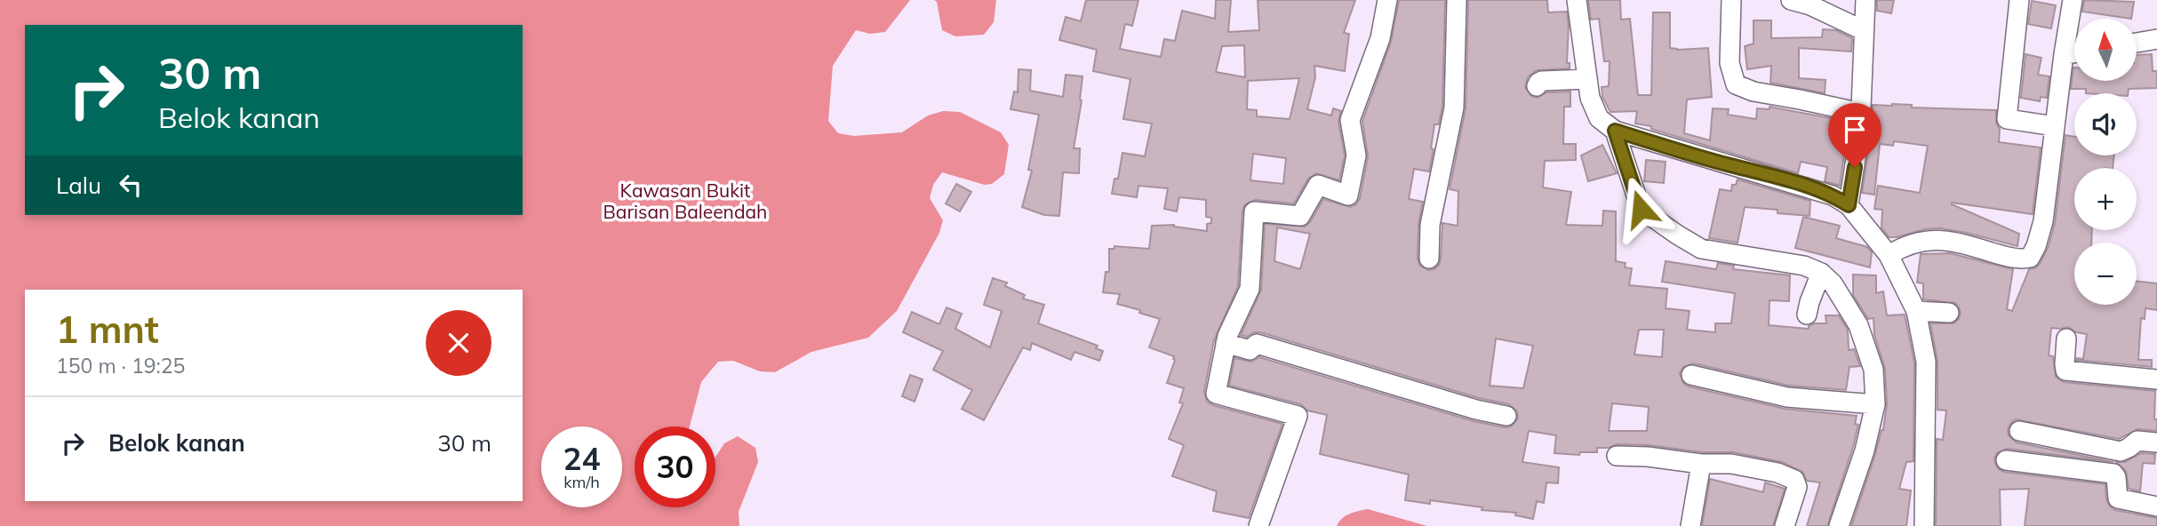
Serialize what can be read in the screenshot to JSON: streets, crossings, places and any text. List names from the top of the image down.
{
  "parks": ["Kawasan Bukit Barisan Baleendah"],
  "north": "top",
  "page": {
    "map_buttons": ["+", "−"],
    "turn": ["30 m", "Belok kanan"],
    "then": "Lalu",
    "heading": ["1 mnt", "150 m · 19:25"],
    "list": [
      {
        "name": "Belok kanan",
        "value": "30 m"
      }
    ],
    "speed": "24 km/h",
    "limit": "30"
  }
}
